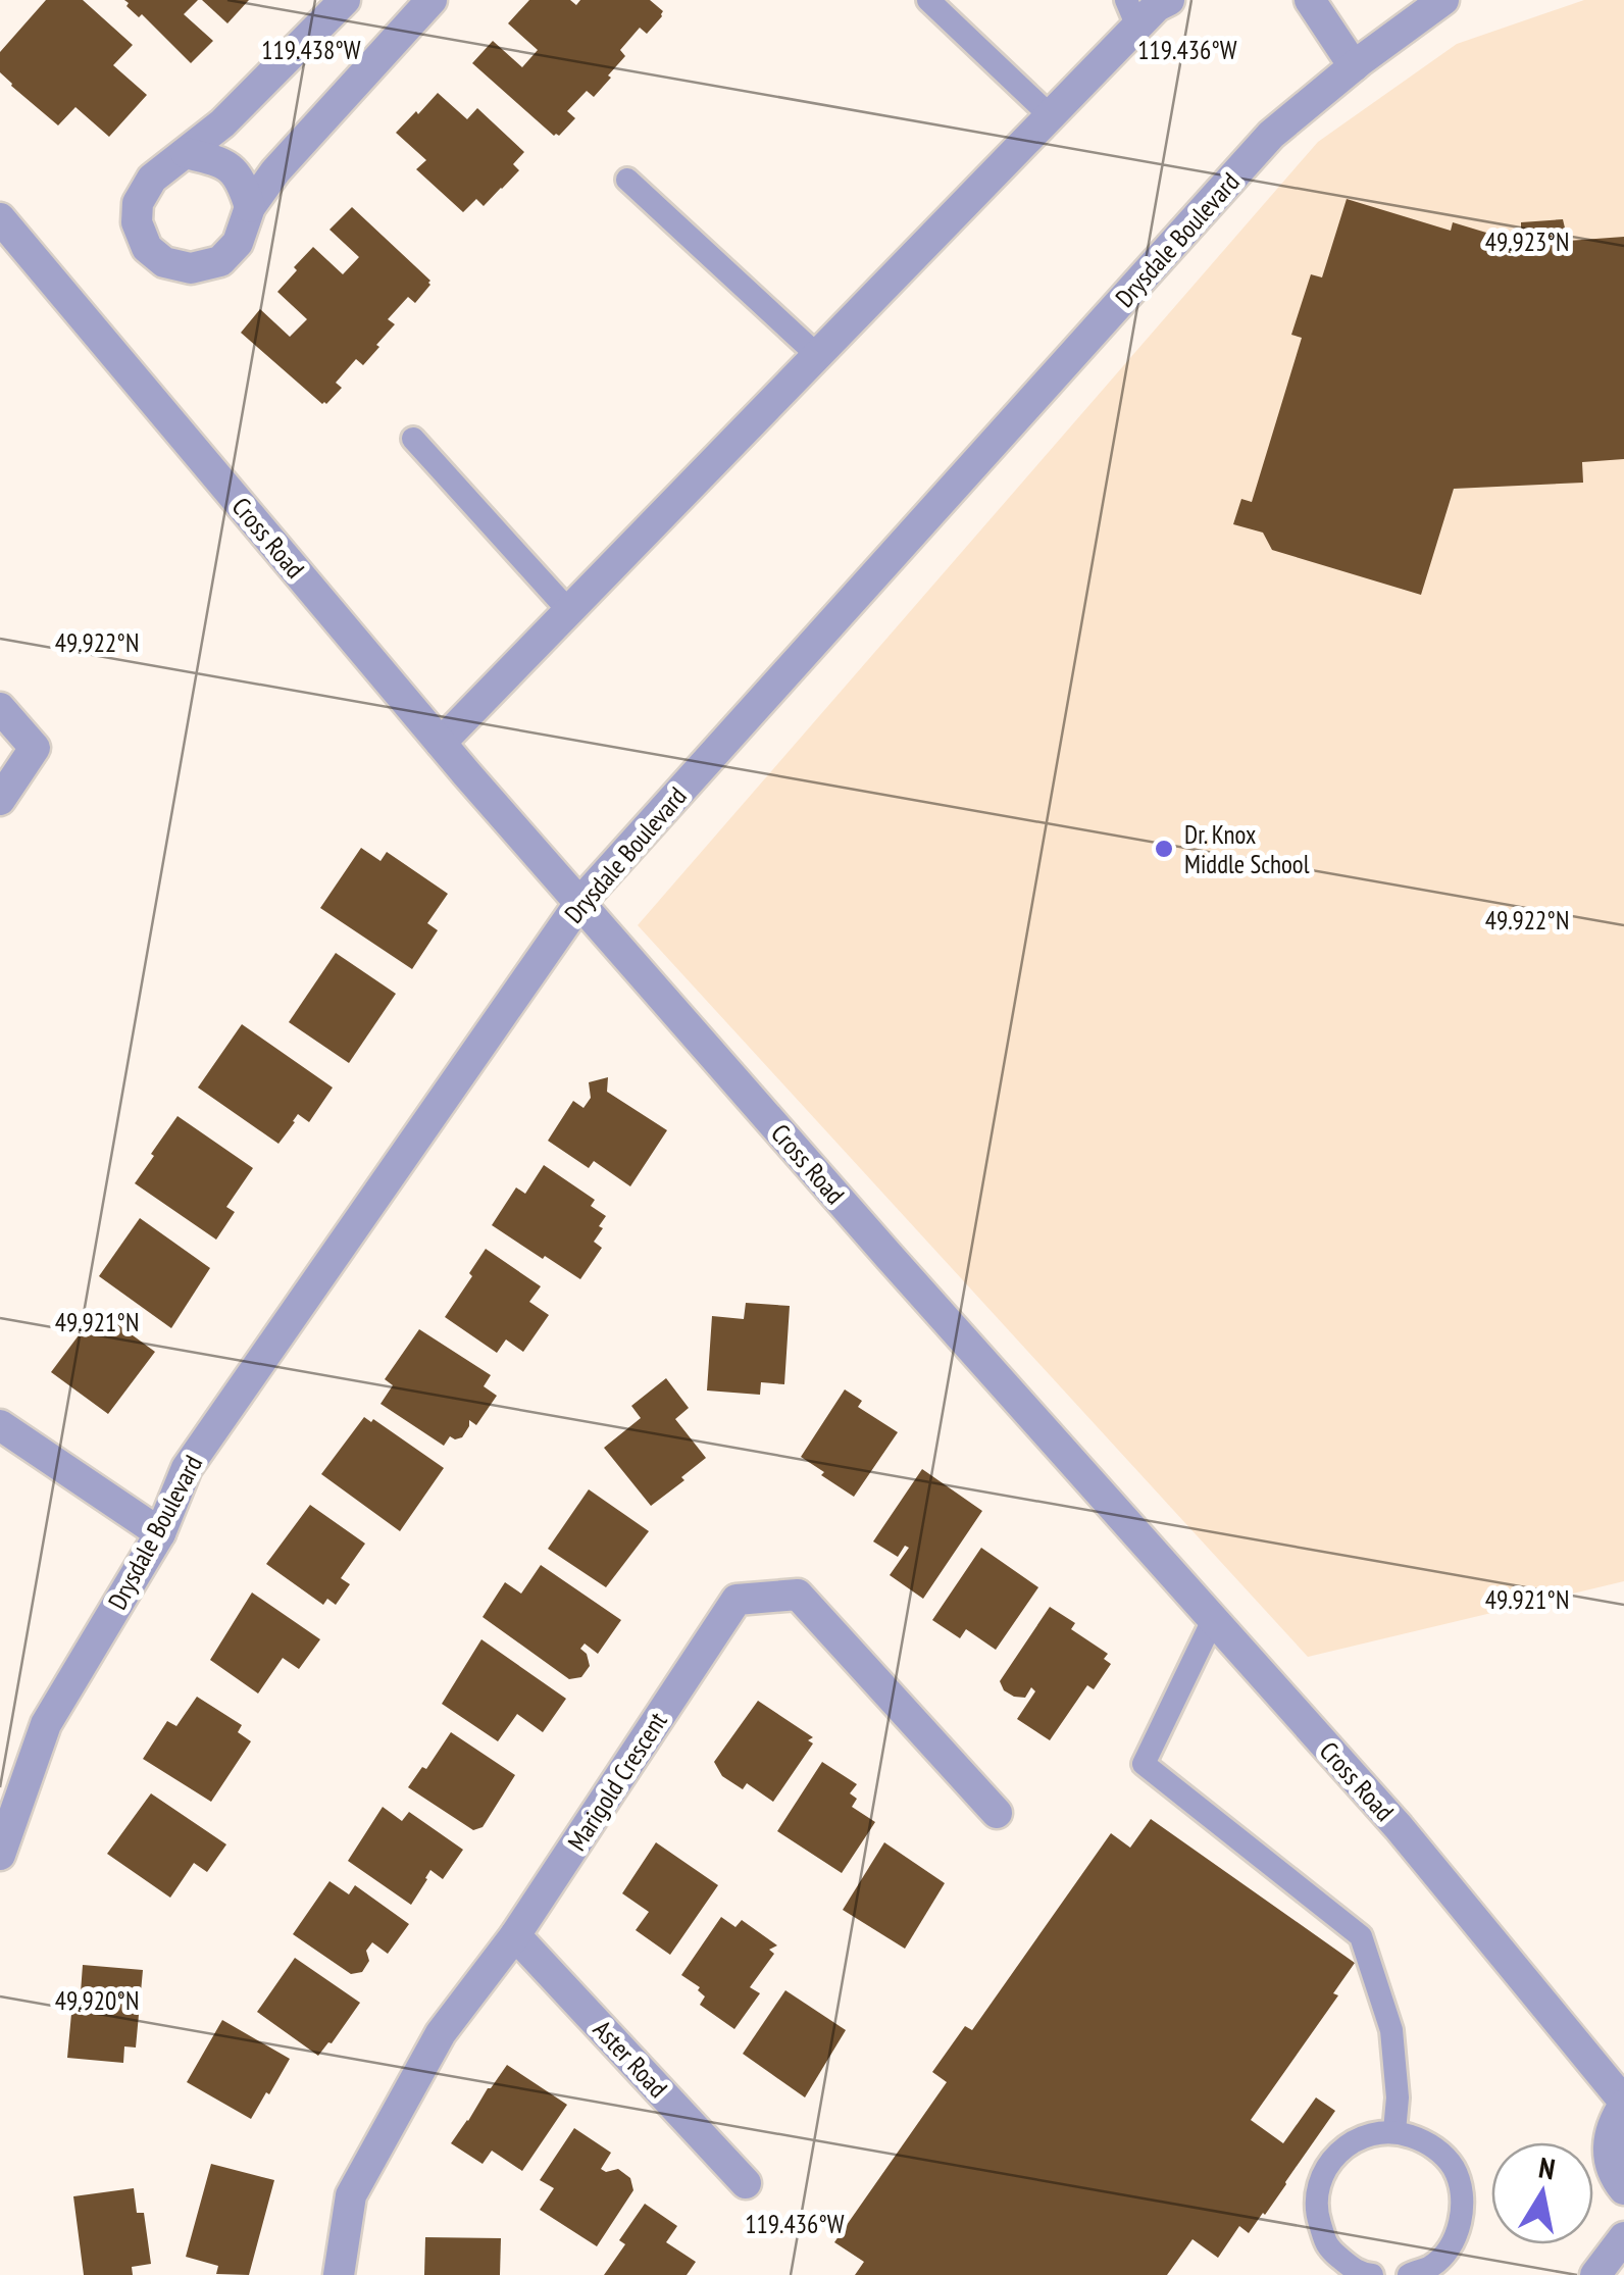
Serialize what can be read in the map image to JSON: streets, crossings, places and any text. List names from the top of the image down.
{
  "streets": {
    "street": [
      "Drysdale Boulevard",
      "Cross Road",
      "Marigold Crescent",
      "Aster Road"
    ]
  },
  "crossings": [
    ["Drysdale Boulevard", "Cross Road"],
    ["Marigold Crescent", "Aster Road"]
  ],
  "places": ["Dr. Knox Middle School"],
  "north": "top",
  "coordinates": [
    "119.436°W",
    "119.438°W",
    "49.923°N",
    "49.922°N",
    "49.921°N",
    "49.920°N"
  ]
}
